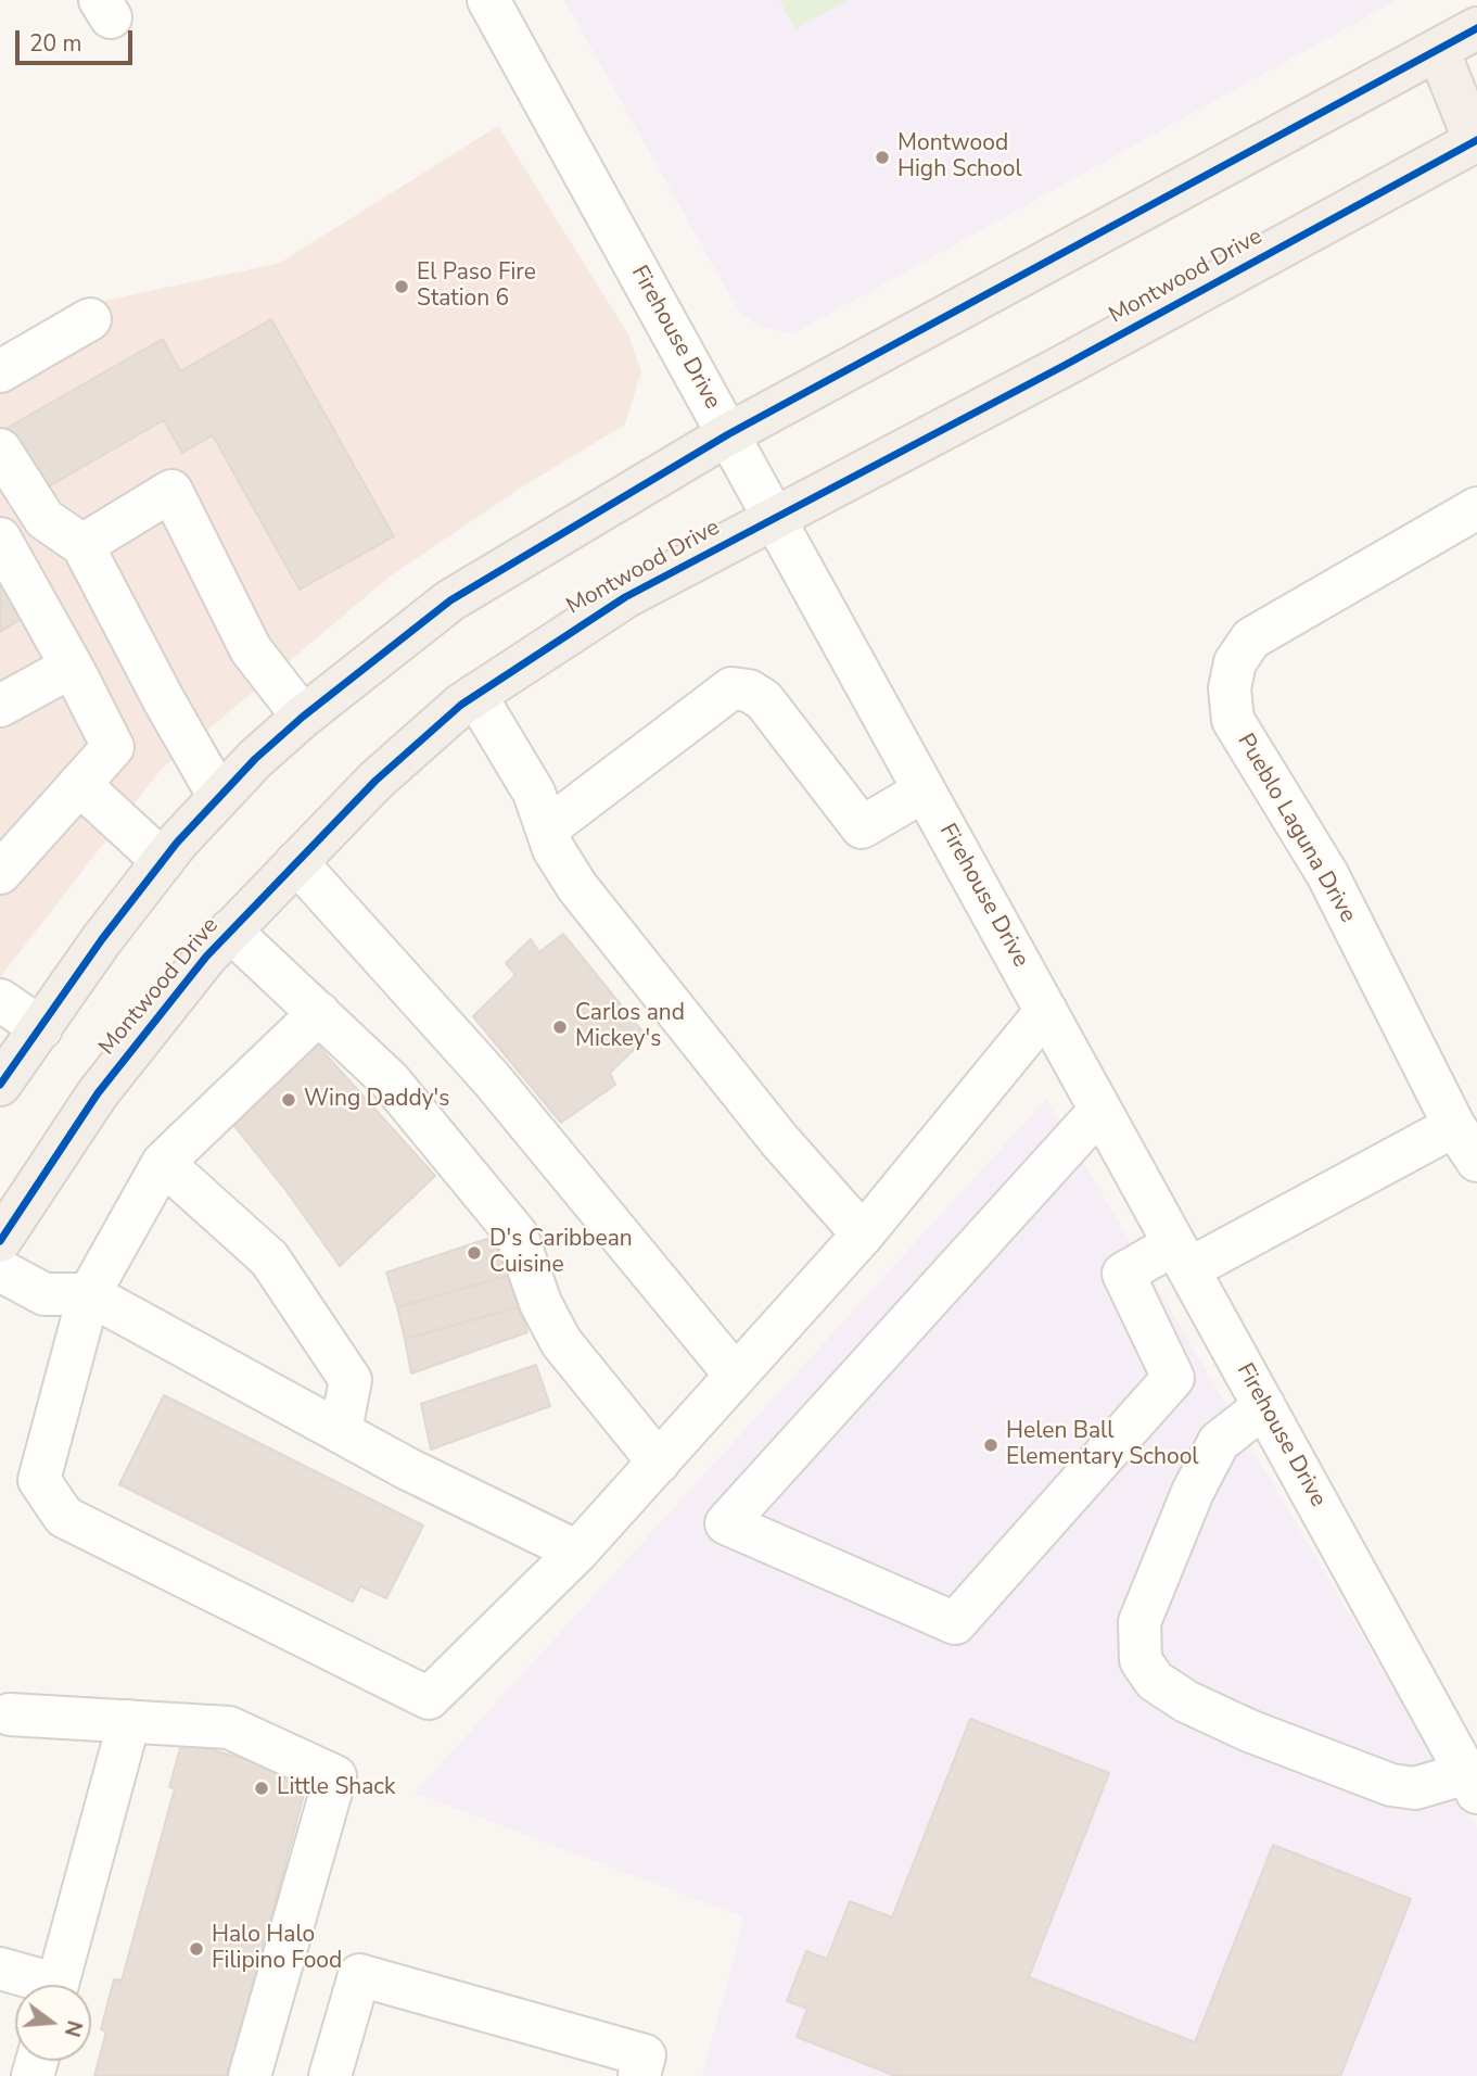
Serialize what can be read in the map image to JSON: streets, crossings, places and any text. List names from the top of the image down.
{
  "streets": {
    "main road": ["Montwood Drive"],
    "street": ["Firehouse Drive", "Pueblo Laguna Drive"]
  },
  "crossings": [
    ["Montwood Drive", "Firehouse Drive"]
  ],
  "places": [
    "Montwood High School",
    "El Paso Fire Station 6",
    "Carlos and Mickey's",
    "Wing Daddy's",
    "D's Caribbean Cuisine",
    "Helen Ball Elementary School",
    "Little Shack",
    "Halo Halo Filipino Food"
  ],
  "scale_bar": "20 m",
  "north": "right"
}
